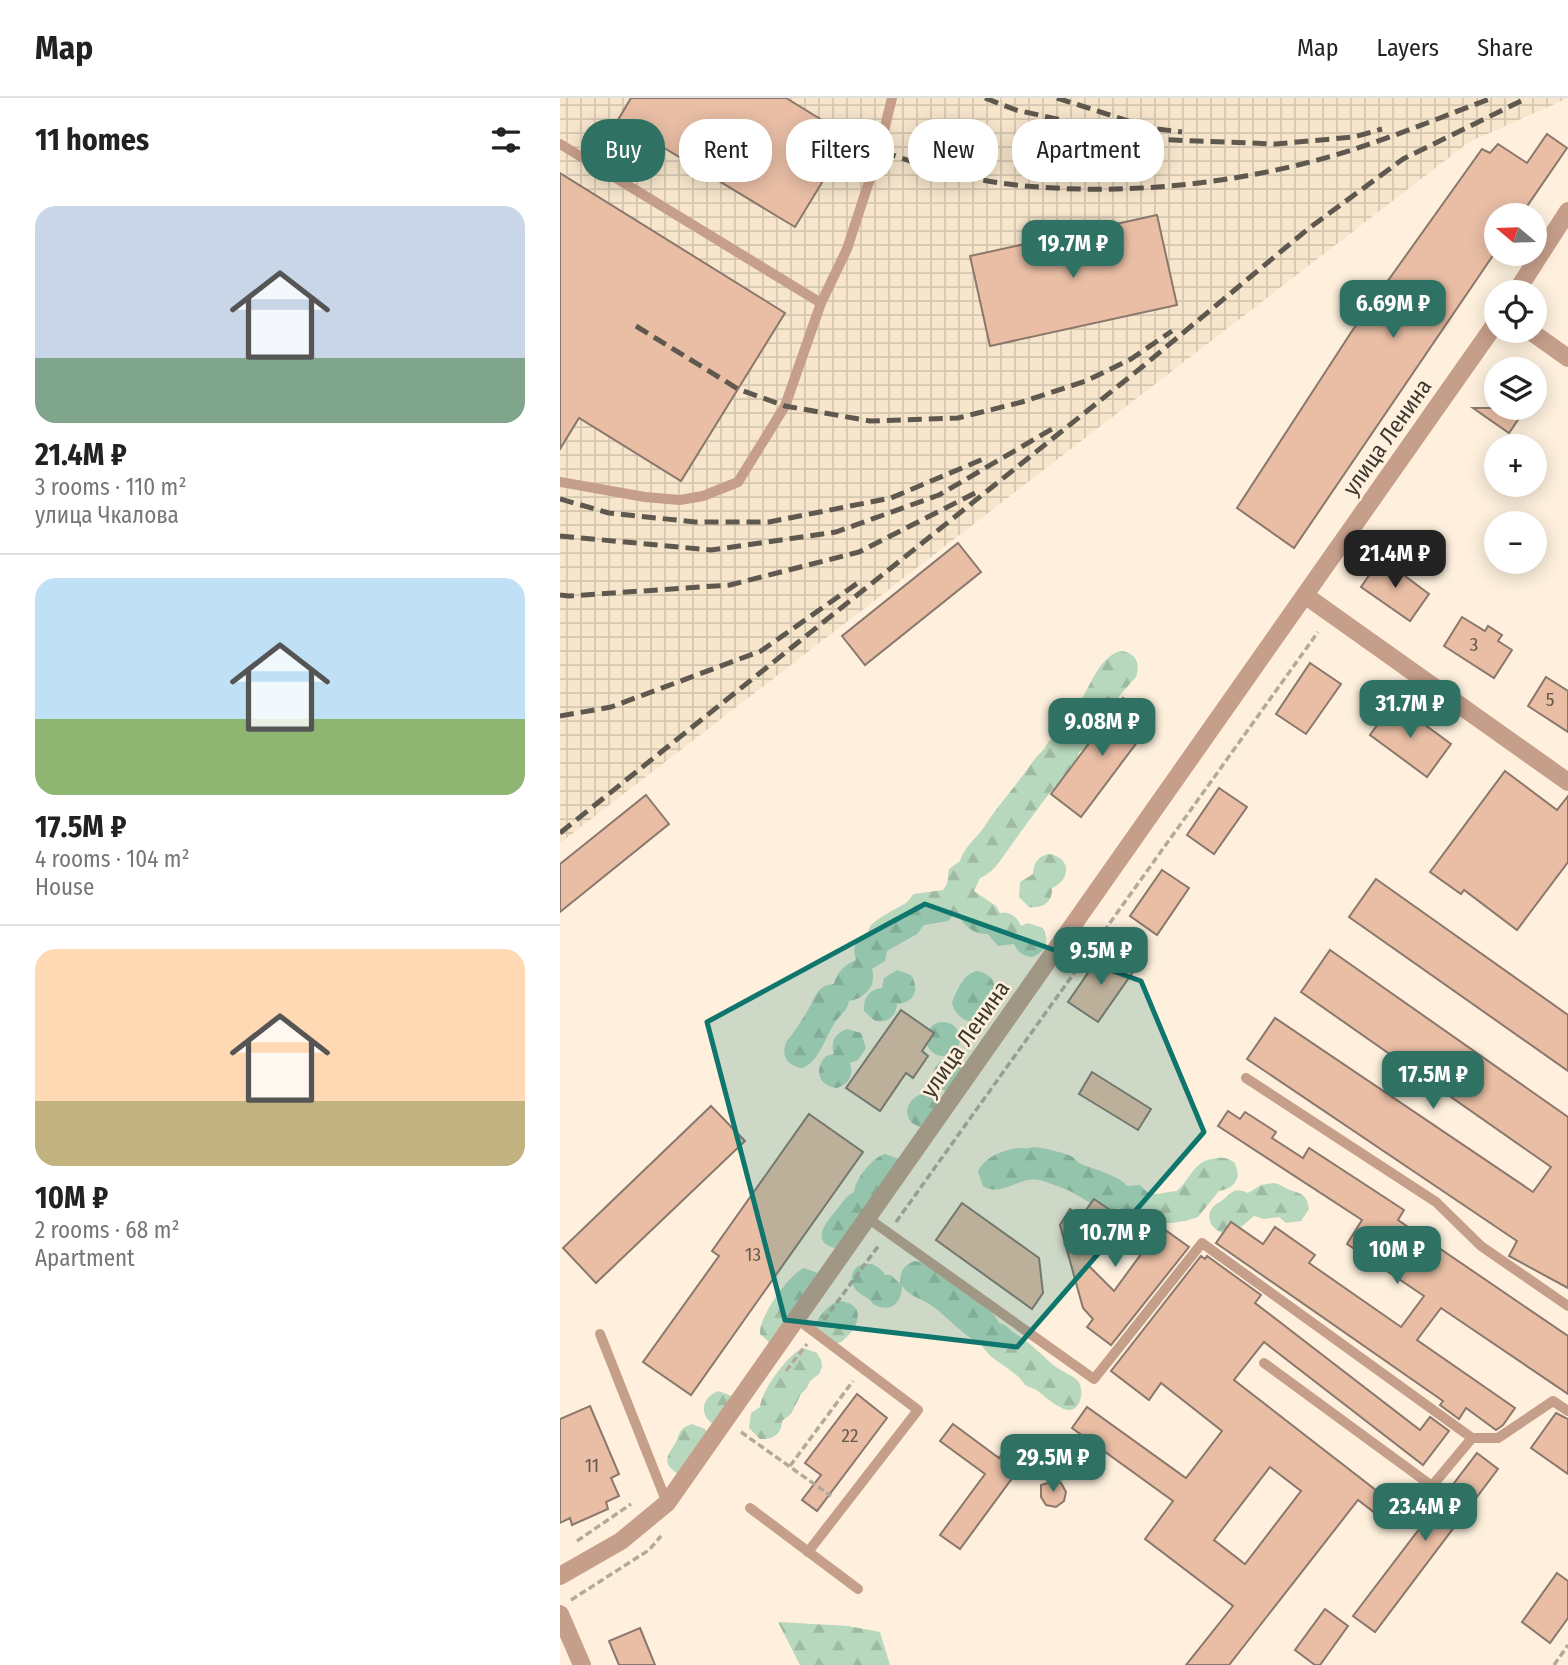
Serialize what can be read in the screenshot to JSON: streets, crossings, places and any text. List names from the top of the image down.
{
  "streets": {
    "street": ["улица Ленина"]
  },
  "house_numbers": [
    "3",
    "5",
    "13",
    "22",
    "11"
  ],
  "north": "left",
  "page": {
    "header": "Map",
    "nav": ["Map", "Layers", "Share"],
    "heading": "11 homes",
    "chip": [
      "Buy",
      "Rent",
      "Filters",
      "New",
      "Apartment"
    ],
    "list": [
      {
        "name": "21.4M ₽",
        "note": "3 rooms · 110 m² · улица Чкалова"
      },
      {
        "name": "17.5M ₽",
        "note": "4 rooms · 104 m² · House"
      },
      {
        "name": "10M ₽",
        "note": "2 rooms · 68 m² · Apartment"
      }
    ],
    "map_buttons": ["+", "−"],
    "price": [
      "19.7M ₽",
      "6.69M ₽",
      "21.4M ₽",
      "31.7M ₽",
      "9.08M ₽",
      "9.5M ₽",
      "17.5M ₽",
      "10.7M ₽",
      "10M ₽",
      "29.5M ₽",
      "23.4M ₽"
    ]
  }
}
